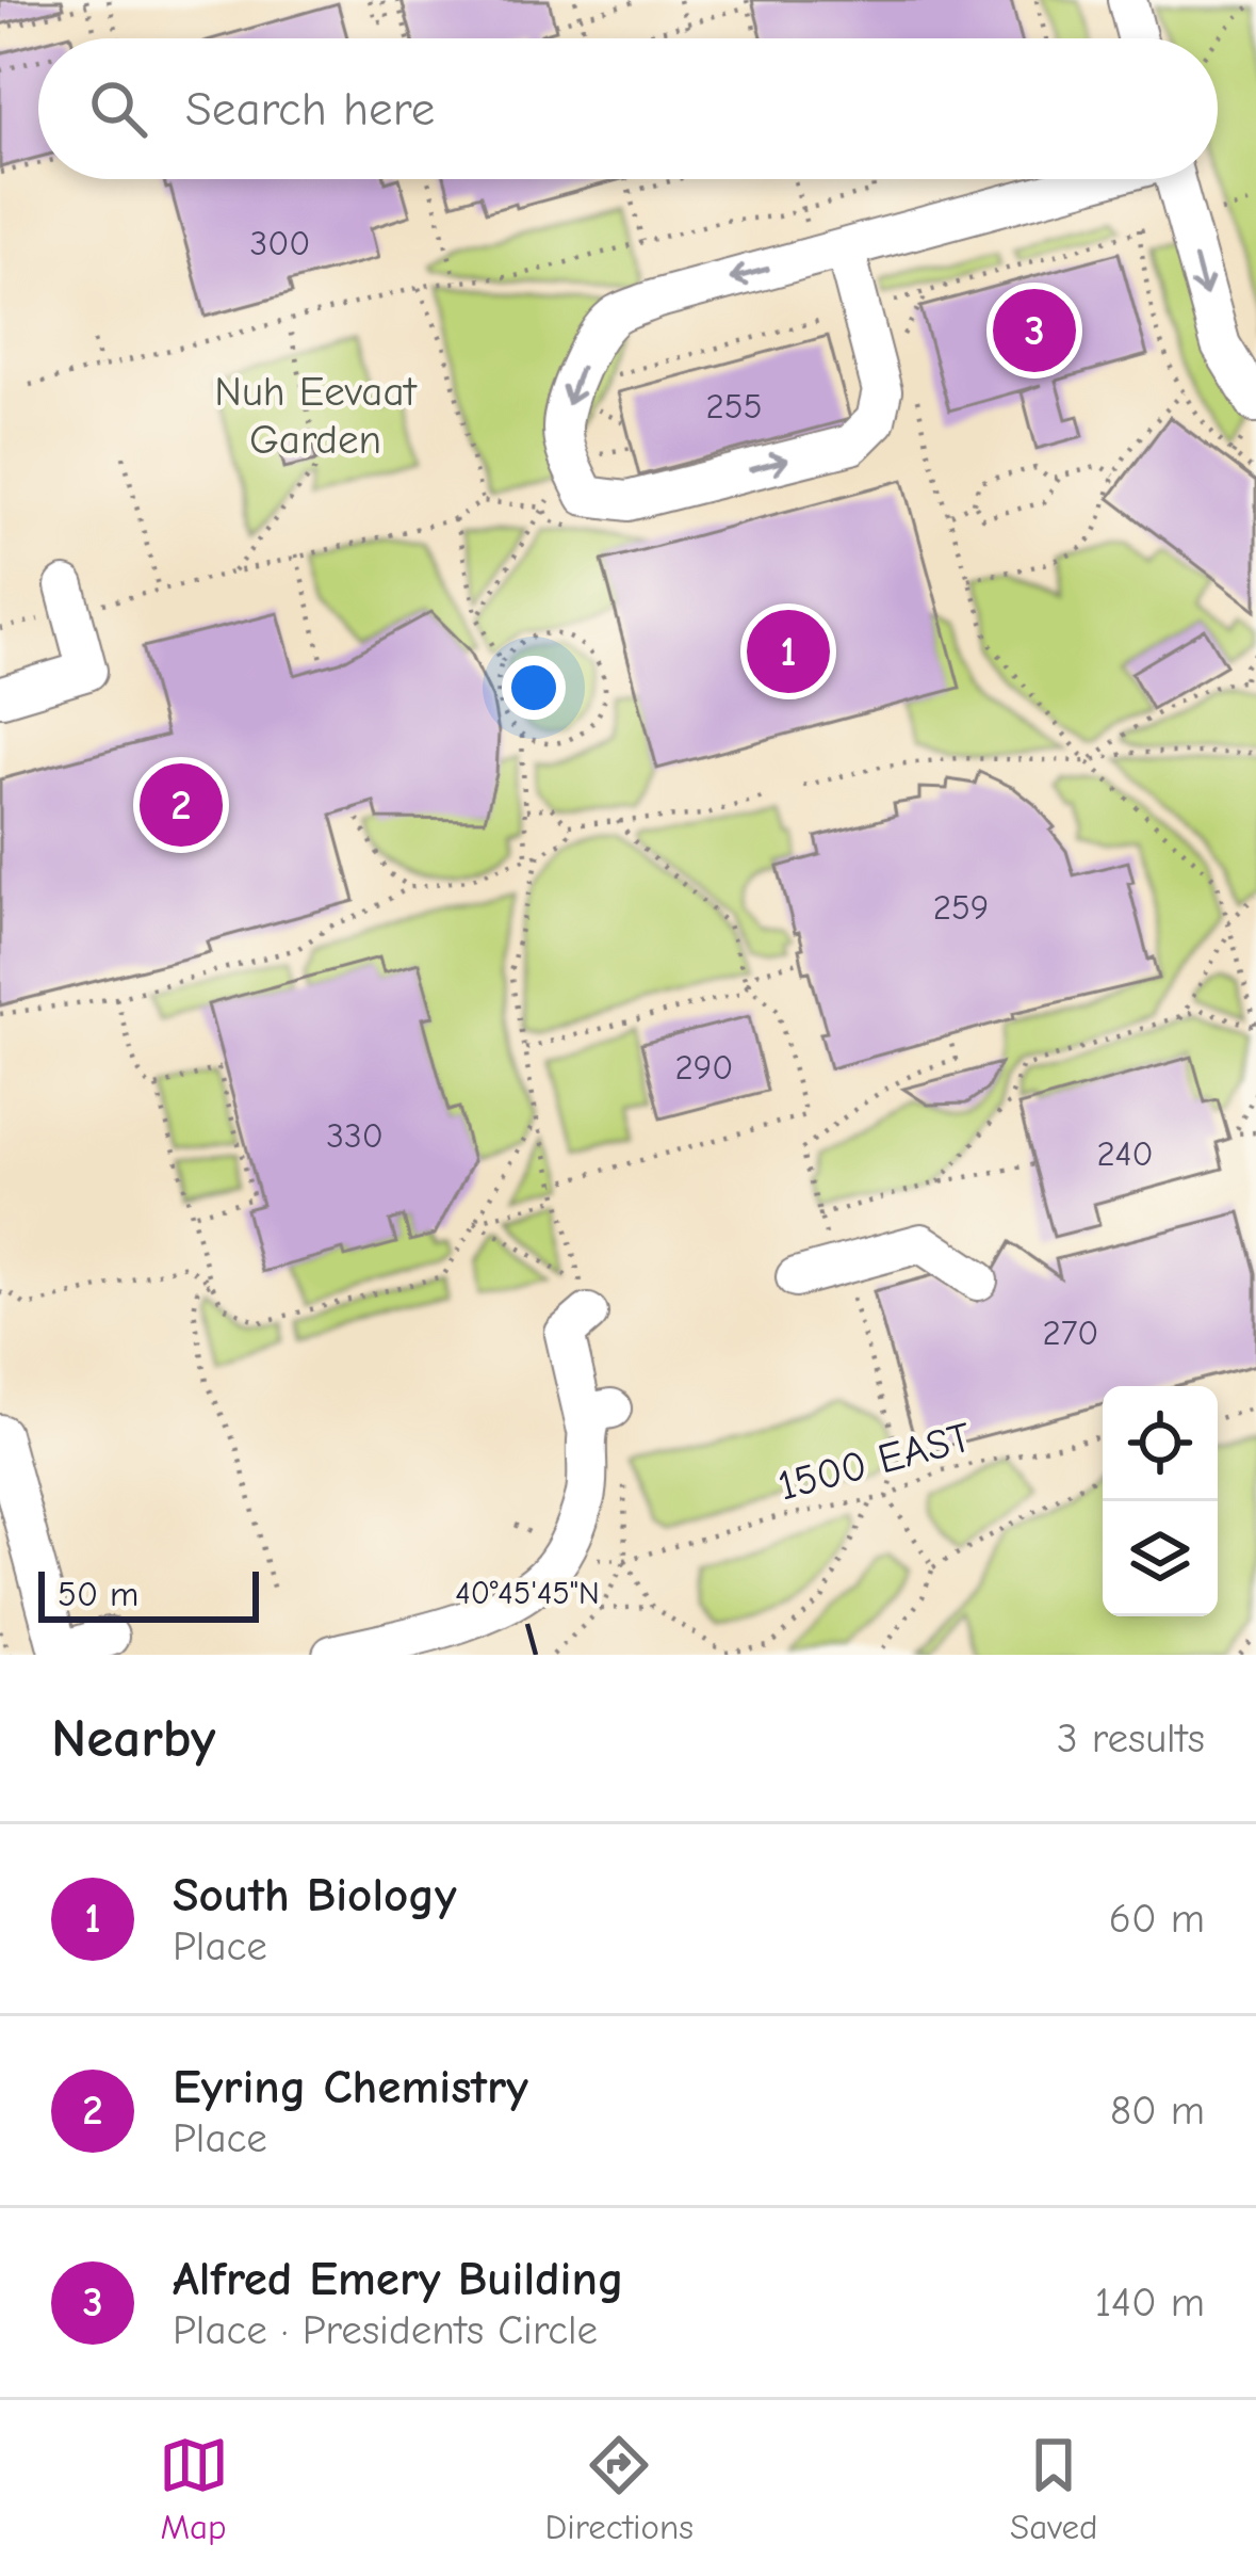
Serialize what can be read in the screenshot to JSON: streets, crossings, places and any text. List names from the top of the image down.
{
  "streets": {
    "path": ["1500 EAST"]
  },
  "parks": ["Nuh Eevaat Garden"],
  "house_numbers": [
    "300",
    "255",
    "259",
    "290",
    "330",
    "240",
    "270"
  ],
  "scale_bar": "50 m",
  "page": {
    "search": "Search here",
    "pins": ["3", "1", "2"],
    "scale": "50 m",
    "heading": ["Nearby", "3 results"],
    "list": [
      {
        "mark": "1",
        "name": "South Biology",
        "note": "Place",
        "value": "60 m"
      },
      {
        "mark": "2",
        "name": "Eyring Chemistry",
        "note": "Place",
        "value": "80 m"
      },
      {
        "mark": "3",
        "name": "Alfred Emery Building",
        "note": "Place · Presidents Circle",
        "value": "140 m"
      }
    ],
    "nav": ["Map", "Directions", "Saved"]
  },
  "coordinates": ["40°45'45\"N"]
}
